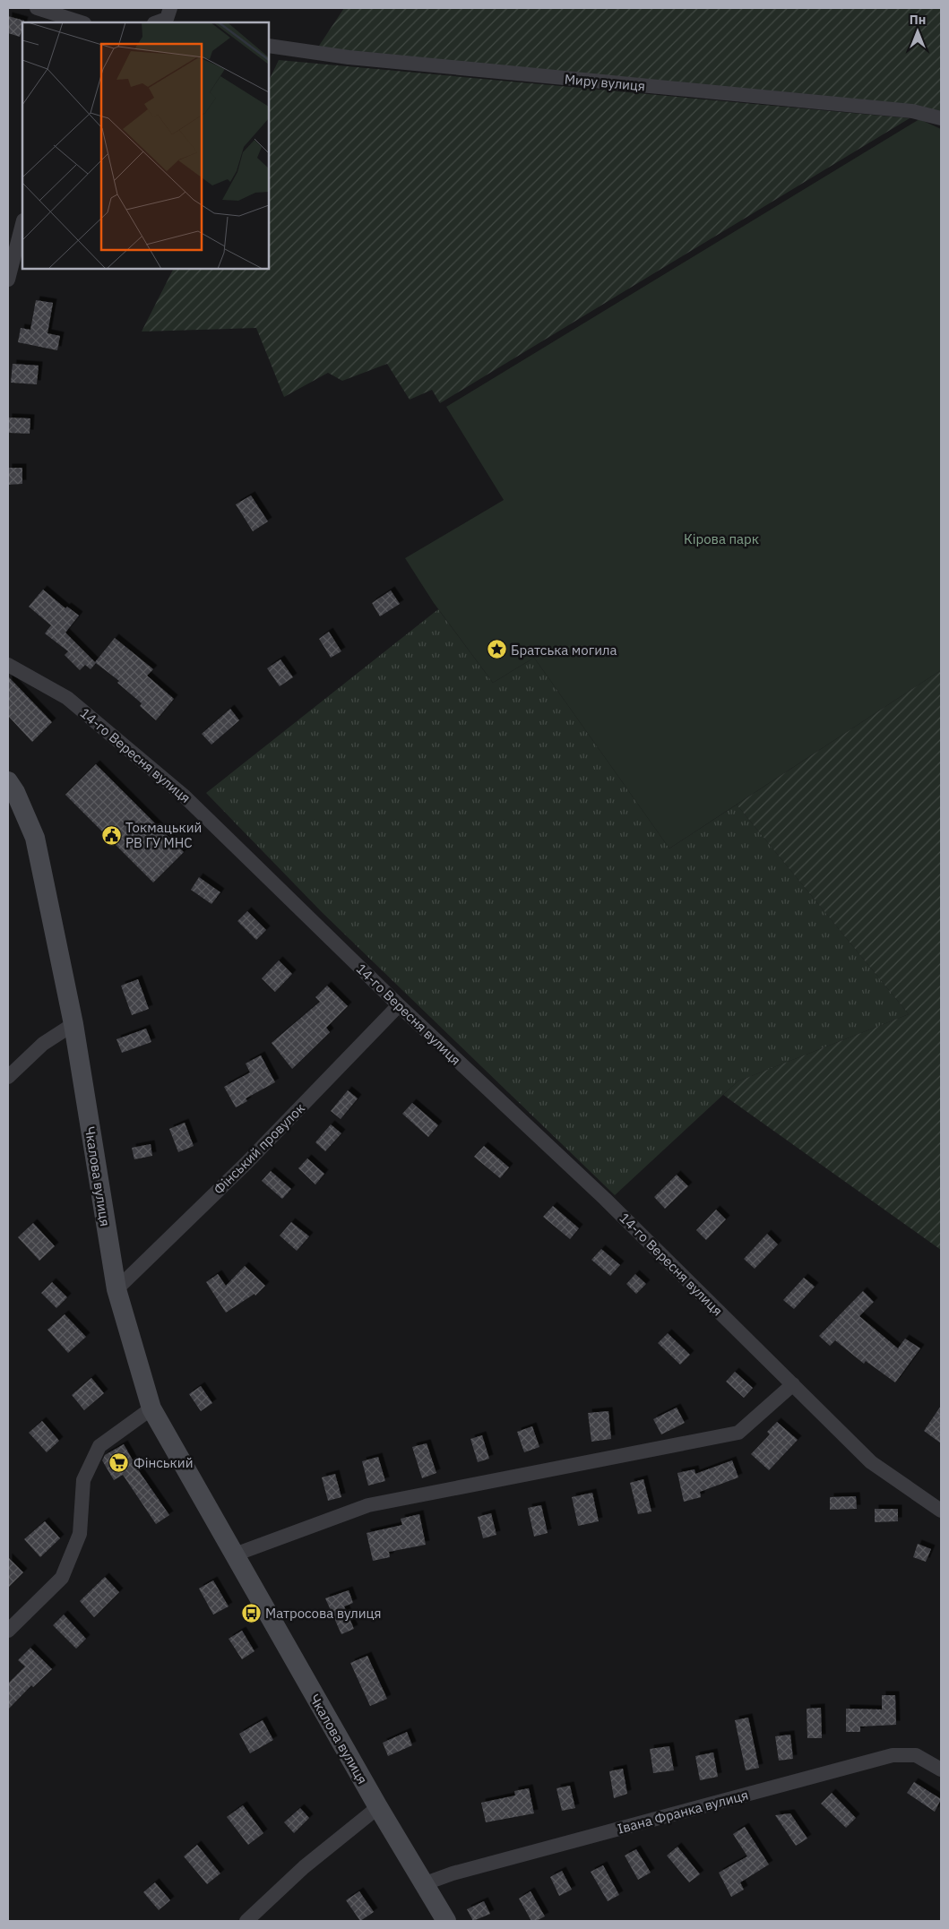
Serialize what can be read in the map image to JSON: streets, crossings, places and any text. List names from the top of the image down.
{
  "streets": {
    "main road": ["Чкалова вулиця"],
    "street": [
      "Миру вулиця",
      "14-го Вересня вулиця",
      "Фінський провулок",
      "Івана Франка вулиця"
    ]
  },
  "crossings": [
    ["14-го Вересня вулиця", "Фінський провулок"],
    ["Фінський провулок", "Чкалова вулиця"],
    ["Чкалова вулиця", "Івана Франка вулиця"]
  ],
  "parks": ["Кірова парк"],
  "places": {
    "place": ["Братська могила"],
    "public building": ["Токмацький РВ ГУ МНС"],
    "supermarket": ["Фінський"],
    "bus stop": ["Матросова вулиця"]
  },
  "north": "top"
}
